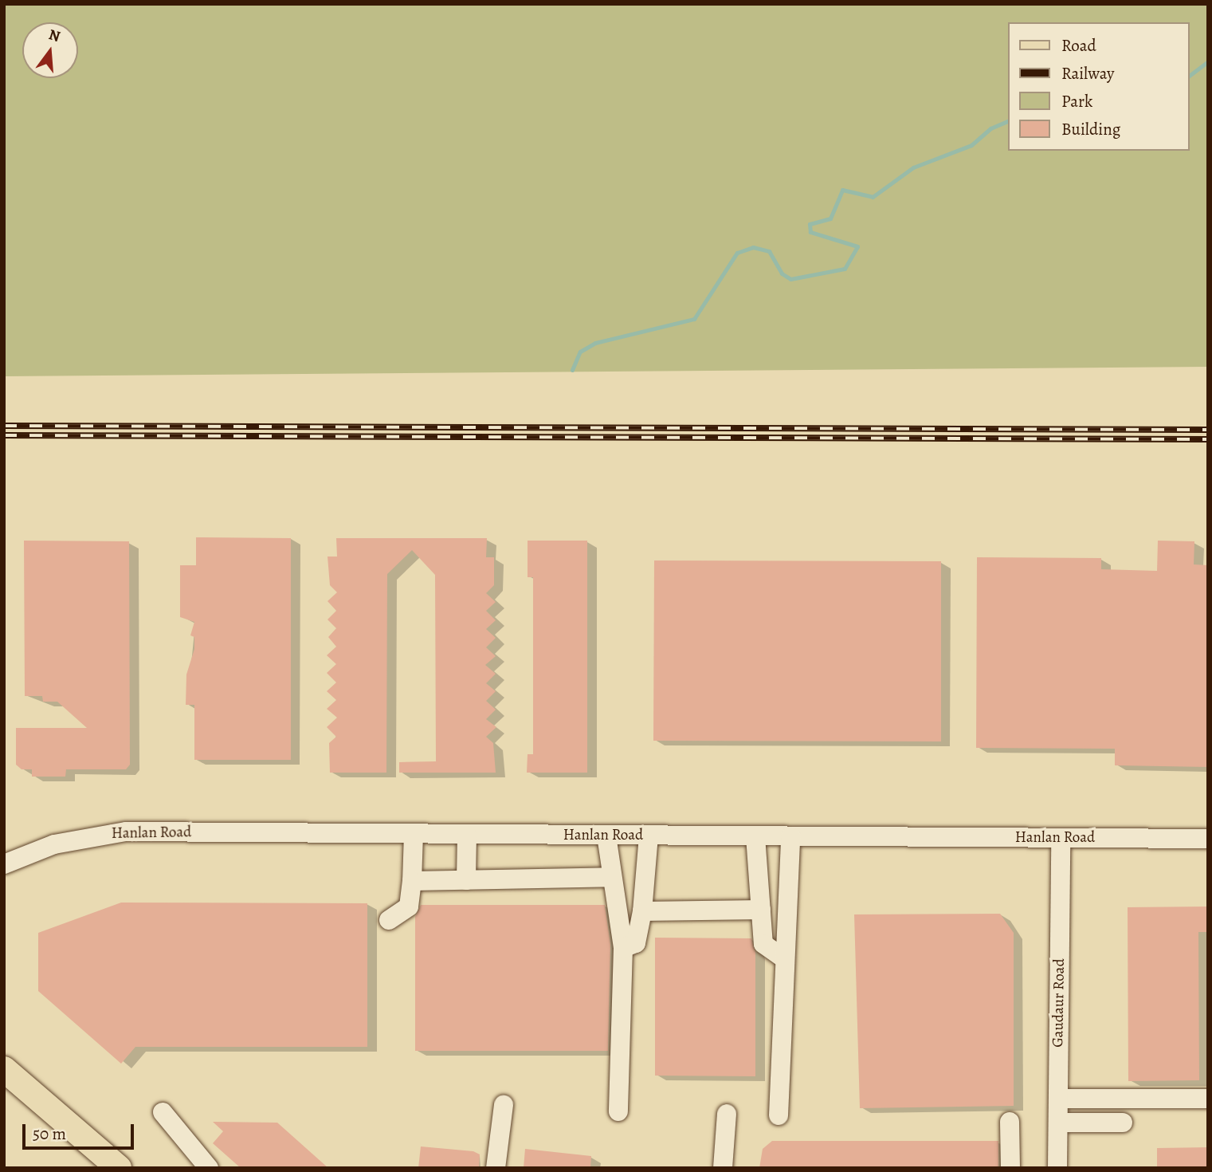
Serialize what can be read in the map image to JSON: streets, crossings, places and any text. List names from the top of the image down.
{
  "streets": {
    "street": ["Hanlan Road", "Gaudaur Road"]
  },
  "crossings": [
    ["Hanlan Road", "Gaudaur Road"]
  ],
  "legend": [
    "Road",
    "Railway",
    "Park",
    "Building"
  ],
  "scale_bar": "50 m",
  "north": "top"
}
